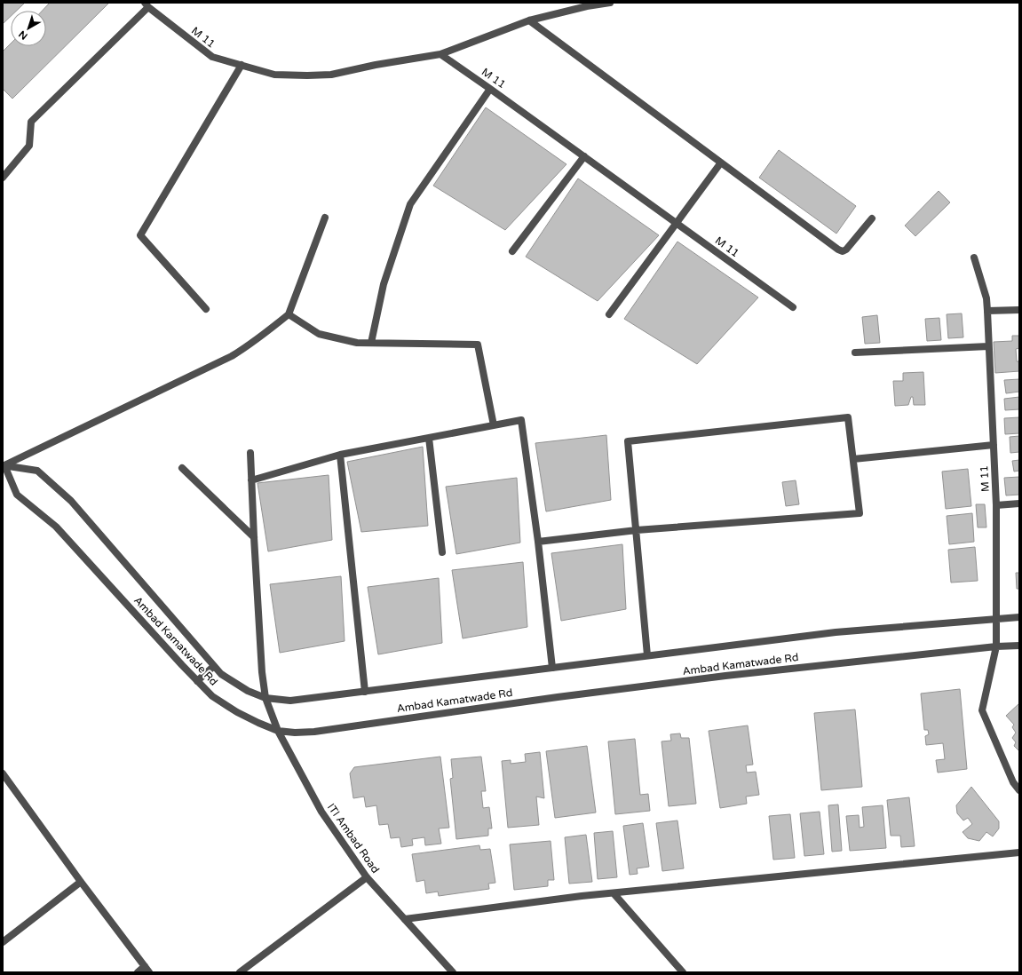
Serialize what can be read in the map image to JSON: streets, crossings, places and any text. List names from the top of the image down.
{
  "streets": {
    "street": ["M 11", "Ambad Kamatwade Rd", "ITI Ambad Road"]
  },
  "crossings": [
    ["M 11", "Ambad Kamatwade Rd"],
    ["Ambad Kamatwade Rd", "ITI Ambad Road"]
  ],
  "north": "bottom left"
}
